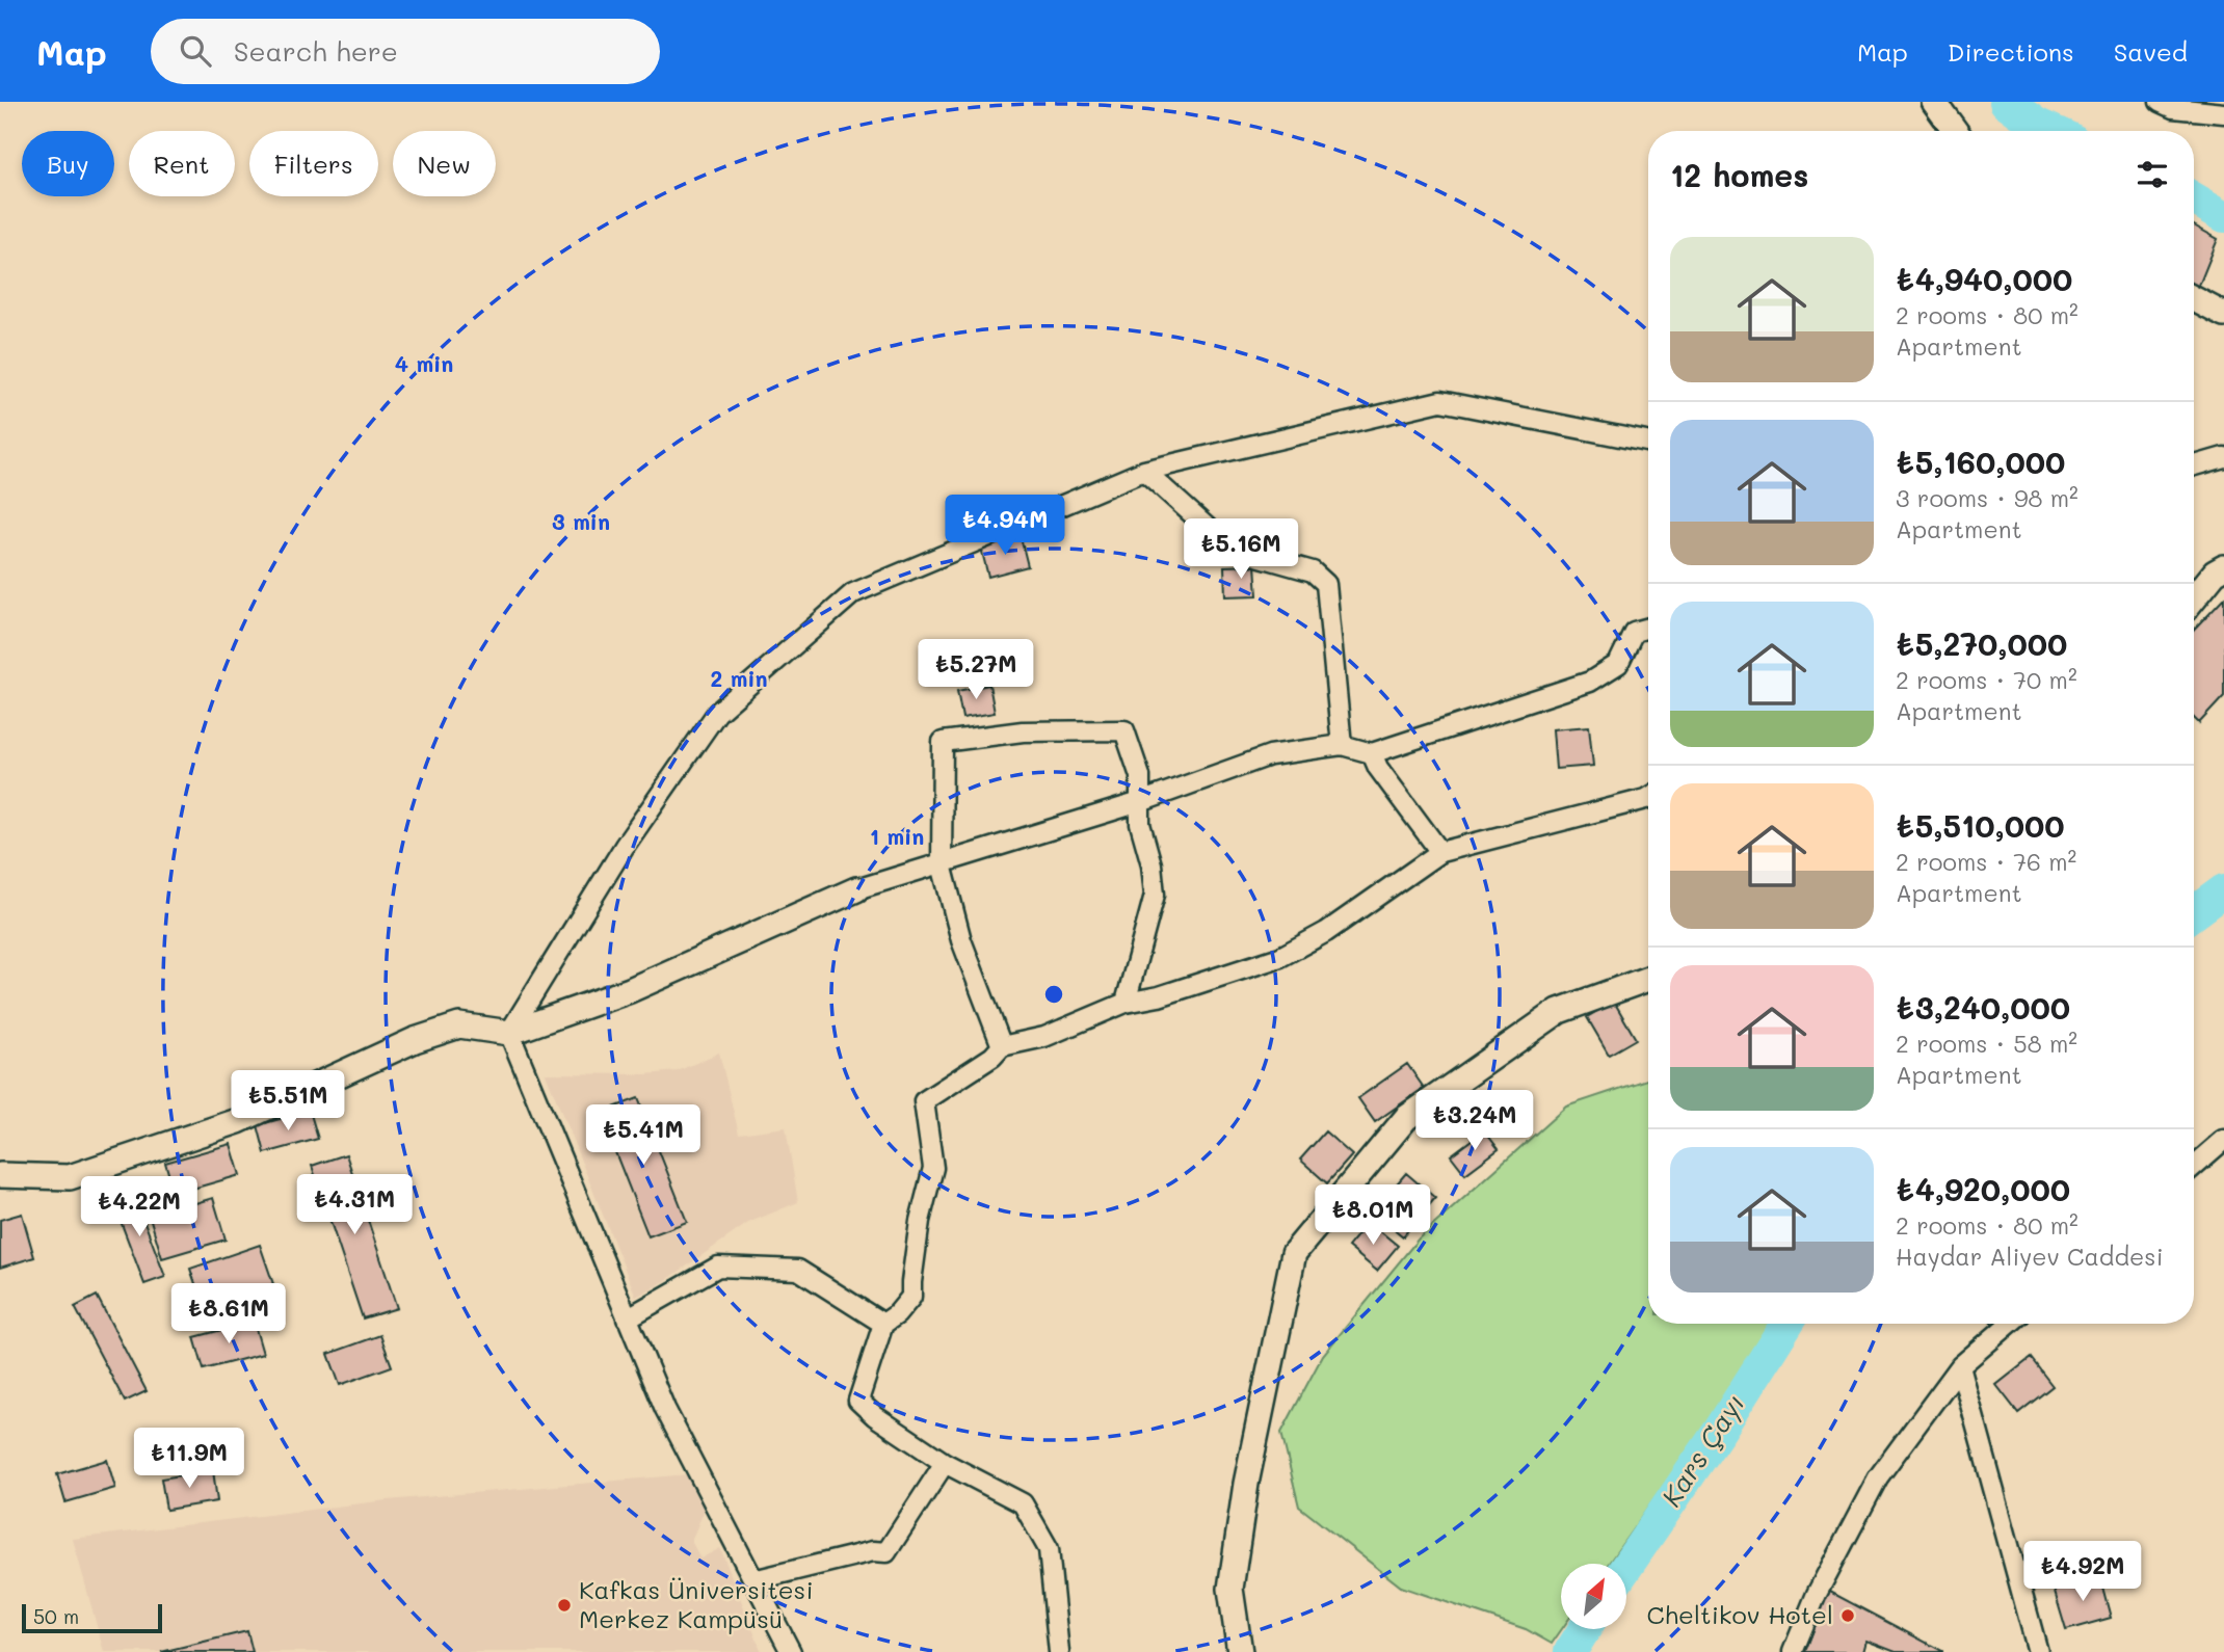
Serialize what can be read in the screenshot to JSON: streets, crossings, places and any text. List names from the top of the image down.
{
  "water": ["Kars Çayı"],
  "places": ["Kafkas Üniversitesi Merkez Kampüsü", "Cheltikov Hotel"],
  "scale_bar": "50 m",
  "north": "top right",
  "page": {
    "header": "Map",
    "search": "Search here",
    "nav": ["Map", "Directions", "Saved"],
    "chip": [
      "Buy",
      "Rent",
      "Filters",
      "New"
    ],
    "heading": "12 homes",
    "list": [
      {
        "name": "₺4,940,000",
        "note": "2 rooms · 80 m² · Apartment"
      },
      {
        "name": "₺5,160,000",
        "note": "3 rooms · 98 m² · Apartment"
      },
      {
        "name": "₺5,270,000",
        "note": "2 rooms · 70 m² · Apartment"
      },
      {
        "name": "₺5,510,000",
        "note": "2 rooms · 76 m² · Apartment"
      },
      {
        "name": "₺3,240,000",
        "note": "2 rooms · 58 m² · Apartment"
      },
      {
        "name": "₺4,920,000",
        "note": "2 rooms · 80 m² · Haydar Aliyev Caddesi"
      }
    ],
    "price": [
      "₺4.94M",
      "₺5.16M",
      "₺5.27M",
      "₺5.51M",
      "₺3.24M",
      "₺5.41M",
      "₺4.31M",
      "₺4.22M",
      "₺8.01M",
      "₺8.61M",
      "₺11.9M",
      "₺4.92M"
    ],
    "scale": "50 m"
  },
  "rings": [
    "4 min",
    "3 min",
    "2 min",
    "1 min"
  ]
}
